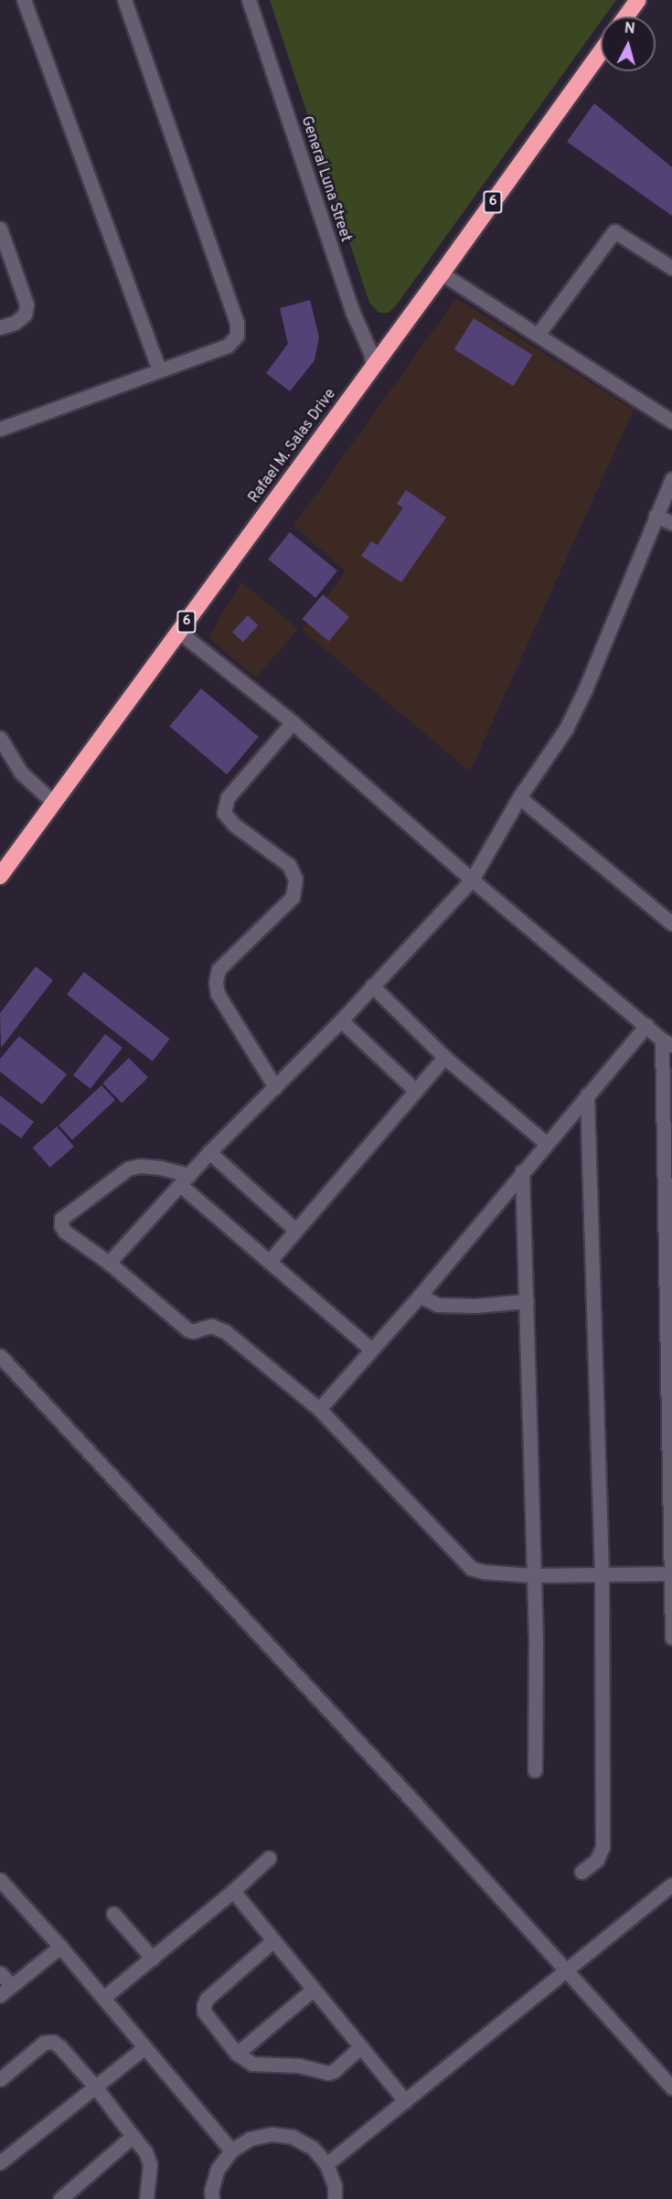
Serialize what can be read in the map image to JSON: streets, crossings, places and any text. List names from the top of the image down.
{
  "streets": {
    "highway": ["6", "Rafael M. Salas Drive"],
    "street": ["General Luna Street"]
  },
  "crossings": [
    ["General Luna Street", "Rafael M. Salas Drive"]
  ],
  "north": "top"
}
